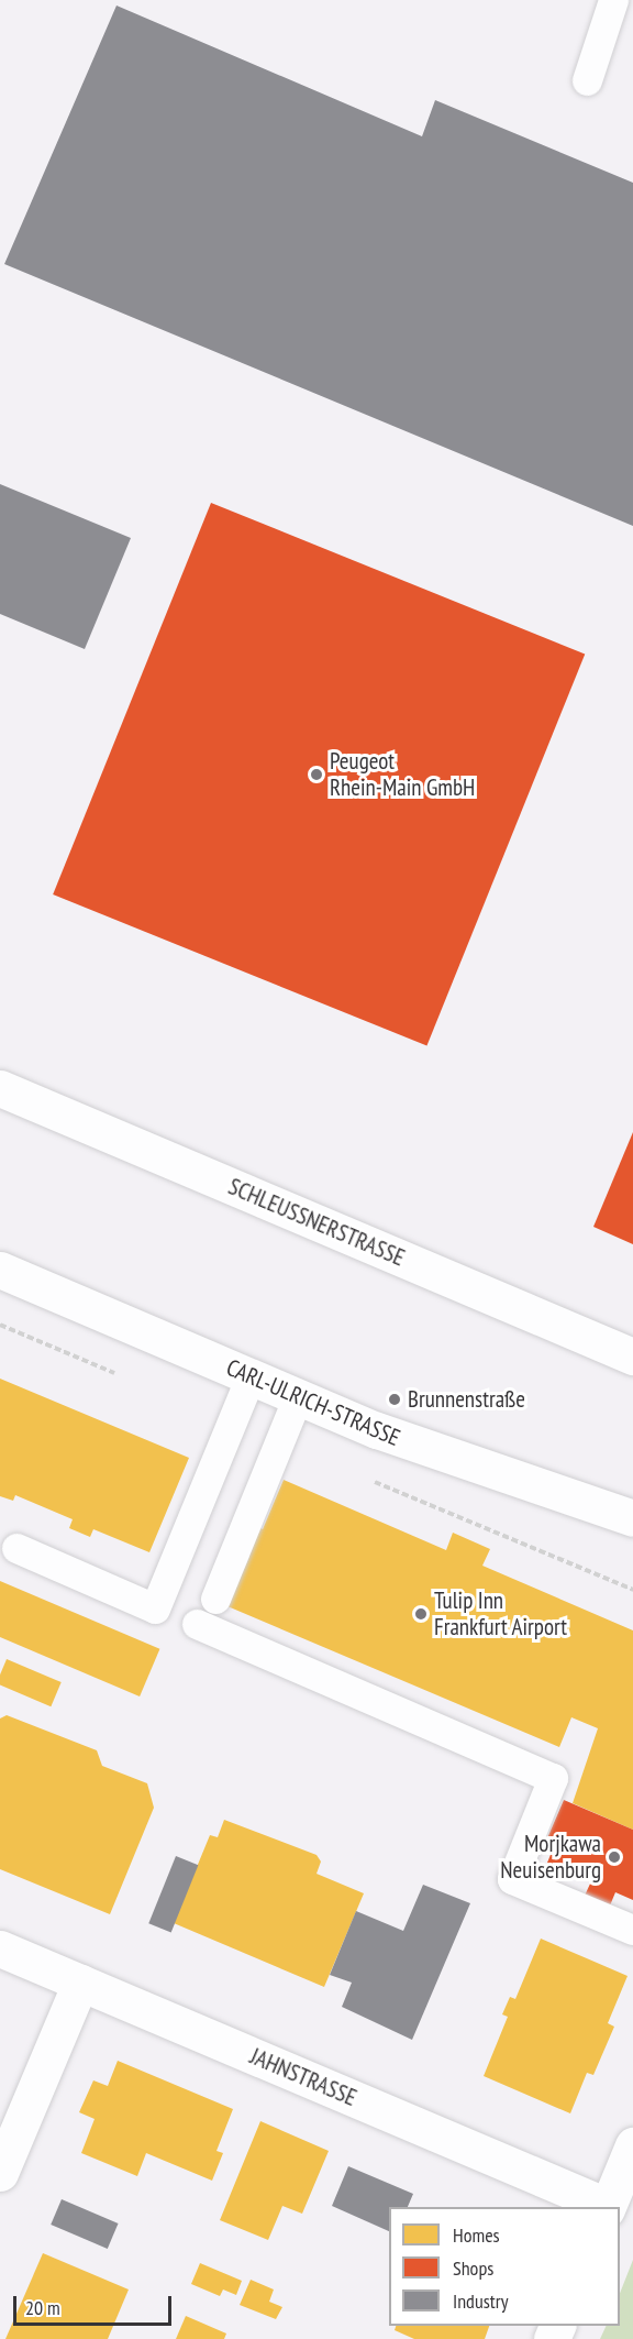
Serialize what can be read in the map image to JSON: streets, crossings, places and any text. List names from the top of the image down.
{
  "streets": {
    "street": ["SCHLEUSSNERSTRASSE", "CARL-ULRICH-STRASSE", "JAHNSTRASSE"]
  },
  "places": [
    "Peugeot Rhein-Main GmbH",
    "Brunnenstraße",
    "Tulip Inn Frankfurt Airport",
    "Morjkawa Neuisenburg"
  ],
  "legend": ["Homes", "Shops", "Industry"],
  "scale_bar": "20 m"
}
